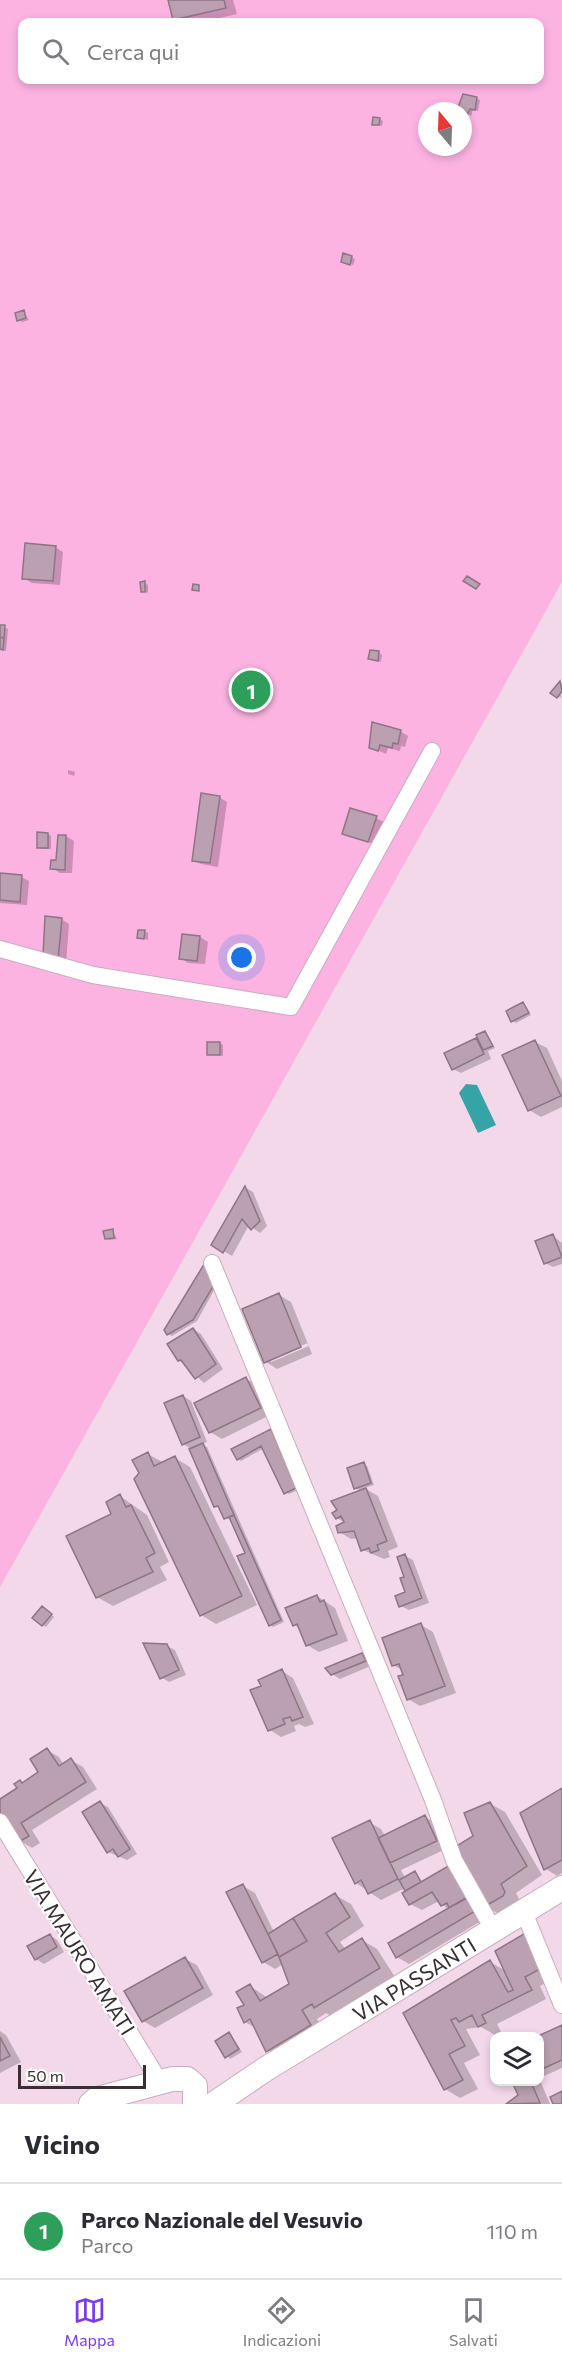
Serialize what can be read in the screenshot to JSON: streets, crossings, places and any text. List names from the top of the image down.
{
  "streets": {
    "main road": ["VIA PASSANTI"],
    "street": ["VIA MAURO AMATI"]
  },
  "crossings": [
    ["VIA MAURO AMATI", "VIA PASSANTI"]
  ],
  "scale_bar": "50 m",
  "north": "top",
  "page": {
    "search": "Cerca qui",
    "pins": "1",
    "scale": "50 m",
    "heading": "Vicino",
    "list": [
      {
        "mark": "1",
        "name": "Parco Nazionale del Vesuvio",
        "note": "Parco",
        "value": "110 m"
      }
    ],
    "nav": ["Mappa", "Indicazioni", "Salvati"]
  }
}
